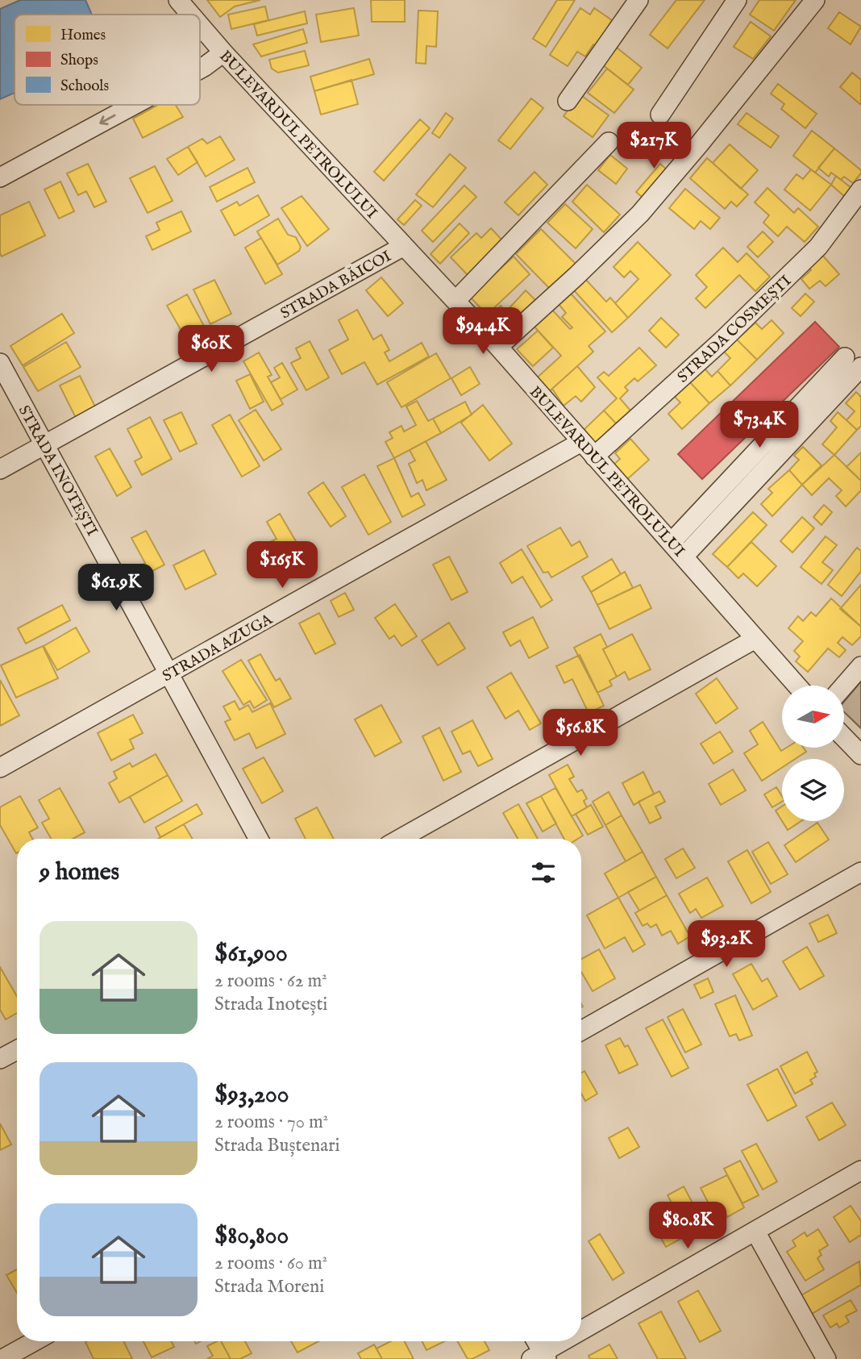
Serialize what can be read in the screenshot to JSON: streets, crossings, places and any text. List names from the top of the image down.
{
  "streets": {
    "street": [
      "BULEVARDUL PETROLULUI",
      "STRADA BĂICOI",
      "STRADA COSMEȘTI",
      "STRADA INOTEȘTI",
      "STRADA AZUGA"
    ]
  },
  "crossings": [
    ["BULEVARDUL PETROLULUI", "STRADA BĂICOI"],
    ["BULEVARDUL PETROLULUI", "STRADA COSMEȘTI"],
    ["BULEVARDUL PETROLULUI", "STRADA AZUGA"],
    ["STRADA BĂICOI", "STRADA INOTEȘTI"],
    ["STRADA INOTEȘTI", "STRADA AZUGA"]
  ],
  "legend": ["Homes", "Shops", "Schools"],
  "north": "right",
  "page": {
    "price": [
      "$217K",
      "$94.4K",
      "$60K",
      "$73.4K",
      "$165K",
      "$61.9K",
      "$56.8K",
      "$93.2K",
      "$80.8K"
    ],
    "heading": "9 homes",
    "list": [
      {
        "name": "$61,900",
        "note": "2 rooms · 62 m² · Strada Inotești"
      },
      {
        "name": "$93,200",
        "note": "2 rooms · 70 m² · Strada Buștenari"
      },
      {
        "name": "$80,800",
        "note": "2 rooms · 60 m² · Strada Moreni"
      }
    ]
  }
}
